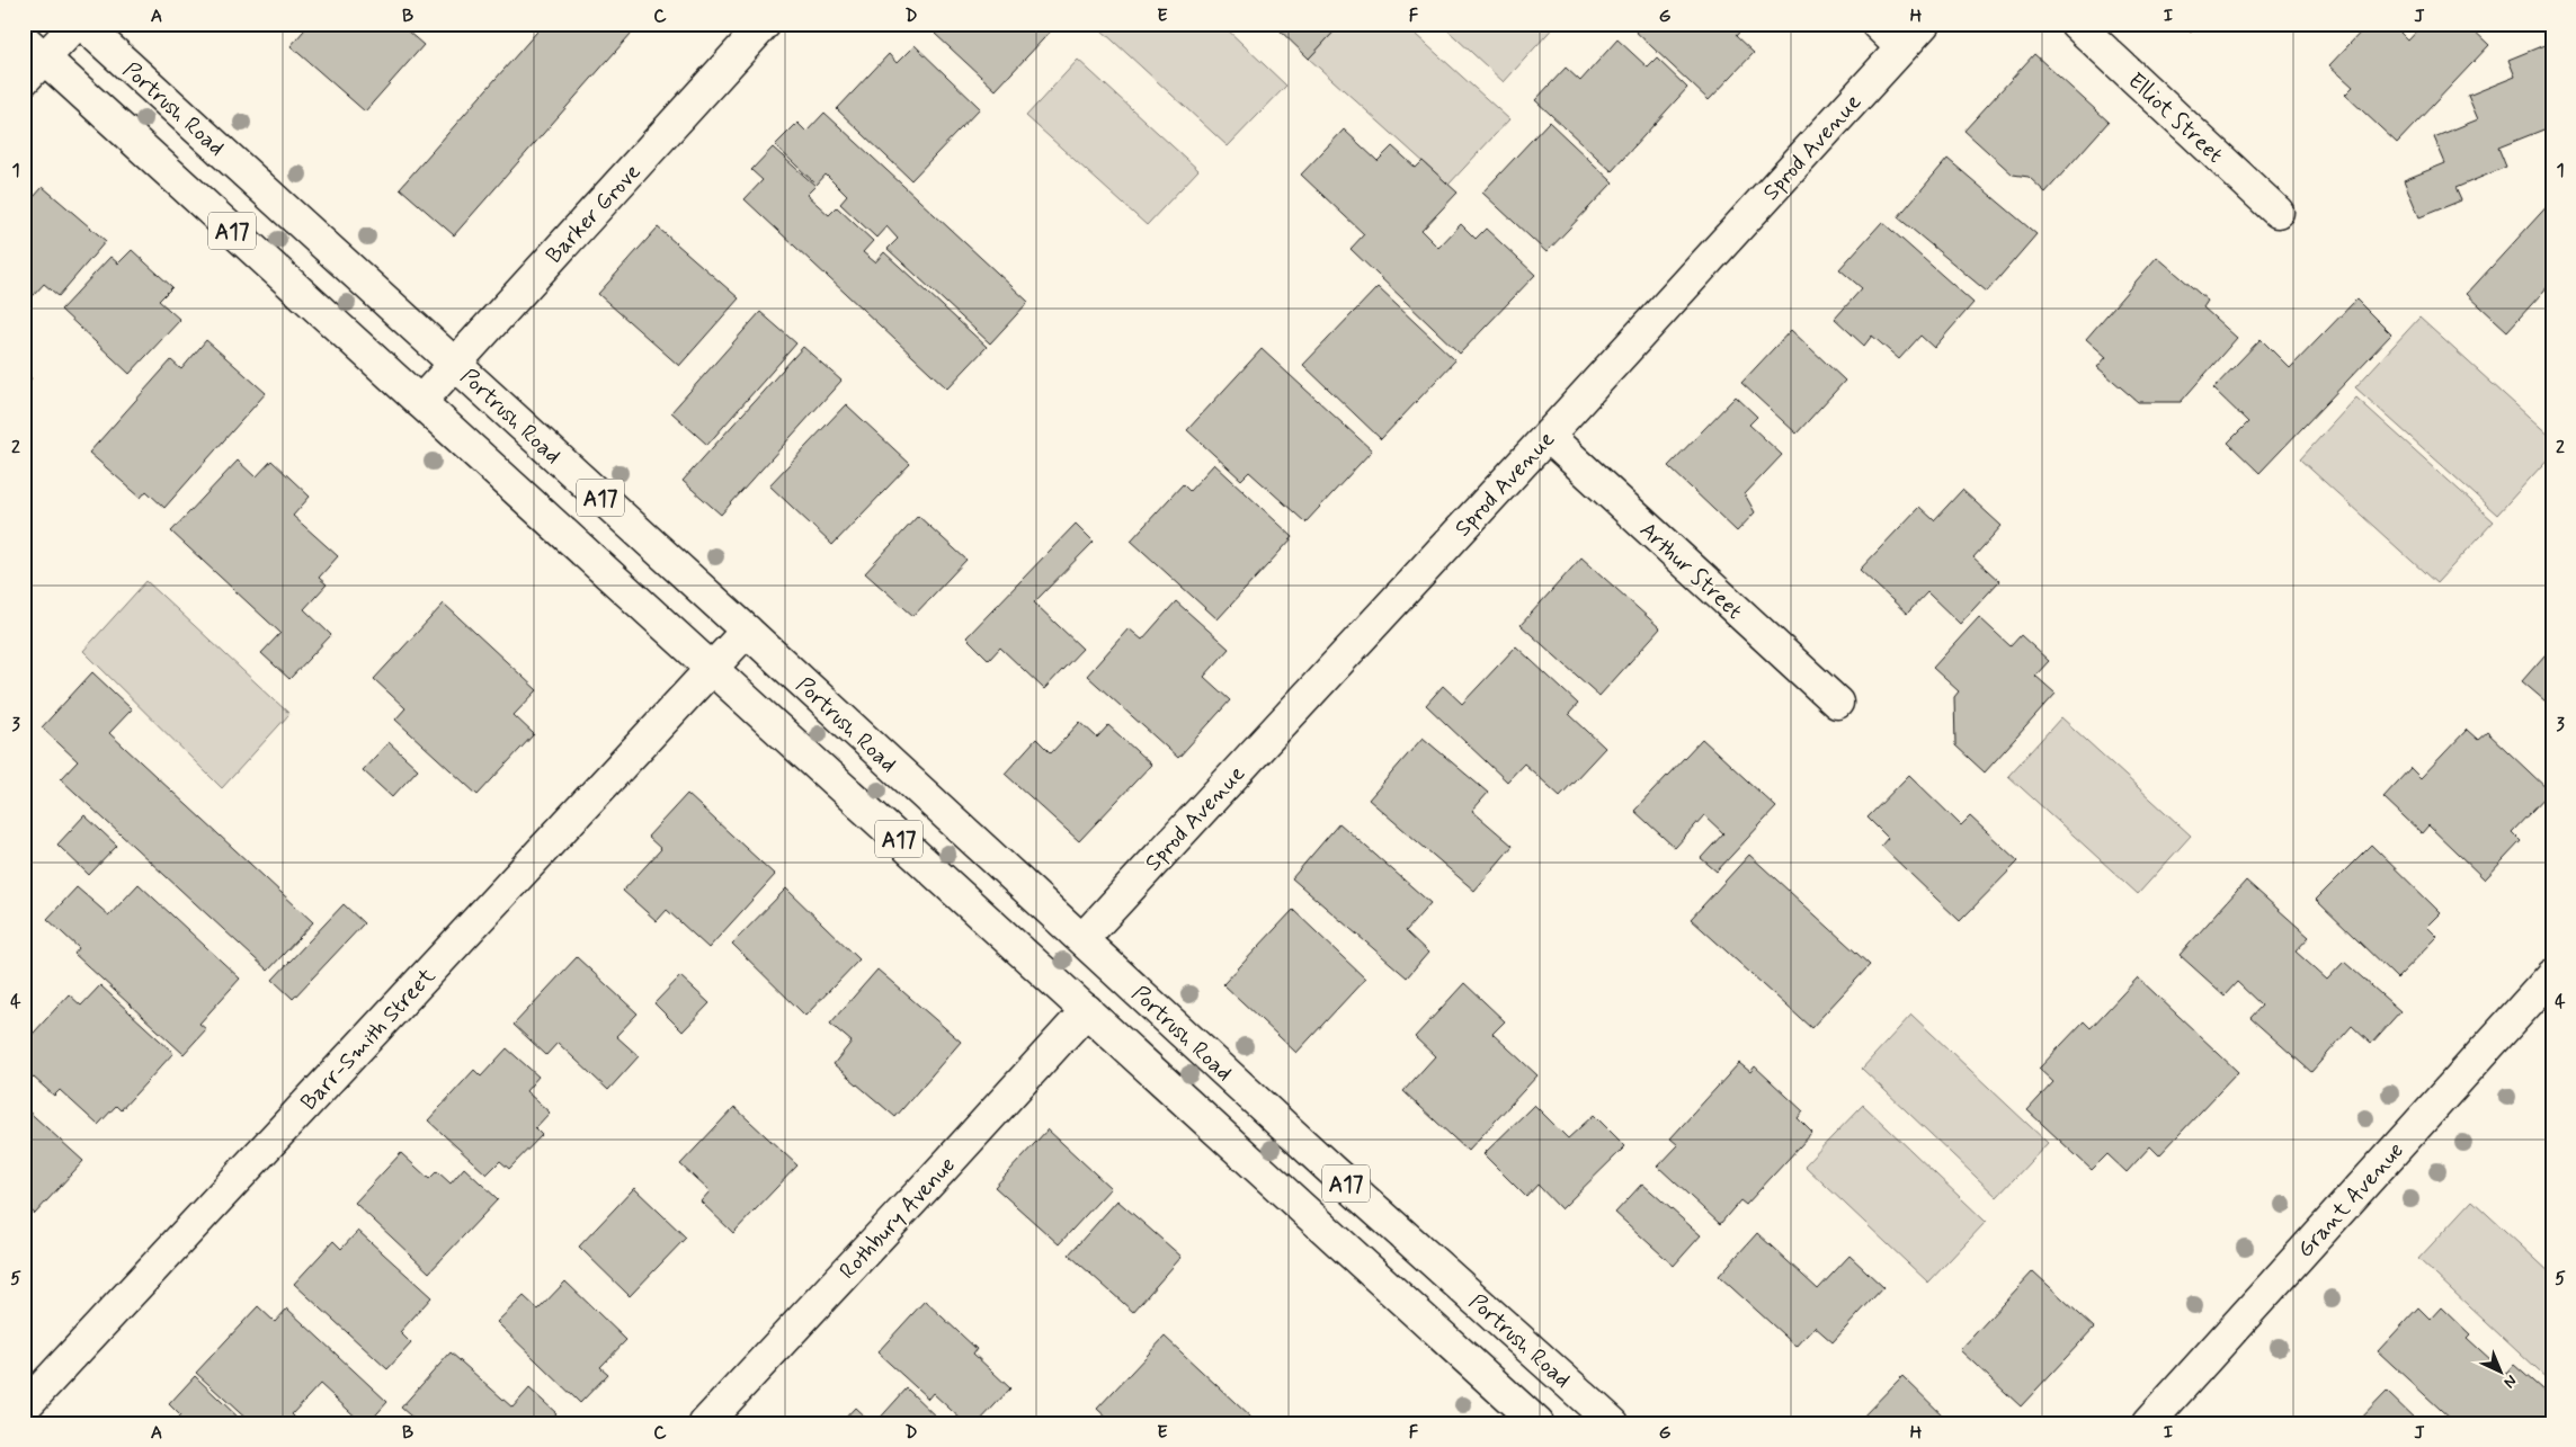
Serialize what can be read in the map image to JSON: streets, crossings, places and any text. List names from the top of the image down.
{
  "streets": {
    "main road": [
      "Portrush Road",
      "Elliot Street",
      "Sprod Avenue",
      "Barker Grove",
      "A17",
      "Arthur Street",
      "Barr-Smith Street",
      "Grant Avenue",
      "Rothbury Avenue"
    ]
  },
  "crossings": [
    ["Portrush Road", "Sprod Avenue"],
    ["Portrush Road", "Barker Grove"],
    ["Portrush Road", "Barr-Smith Street"],
    ["Sprod Avenue", "Arthur Street"],
    ["Barker Grove", "A17"],
    ["A17", "Barr-Smith Street"],
    ["A17", "Rothbury Avenue"]
  ],
  "north": "bottom right",
  "grid": {
    "columns": [
      "A",
      "B",
      "C",
      "D",
      "E",
      "F",
      "G",
      "H",
      "I",
      "J"
    ],
    "rows": [
      "1",
      "2",
      "3",
      "4",
      "5"
    ]
  }
}
